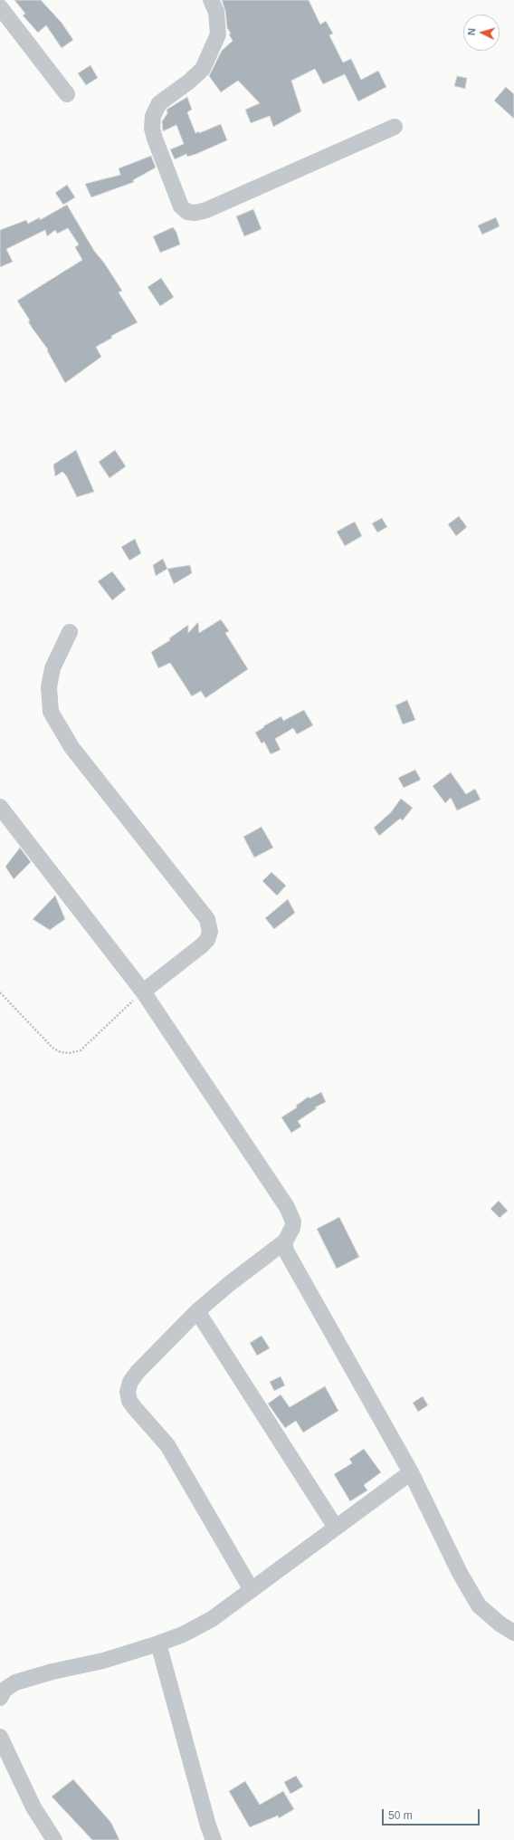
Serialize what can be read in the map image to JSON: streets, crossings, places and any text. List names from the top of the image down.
{
  "scale_bar": "50 m",
  "north": "left"
}
